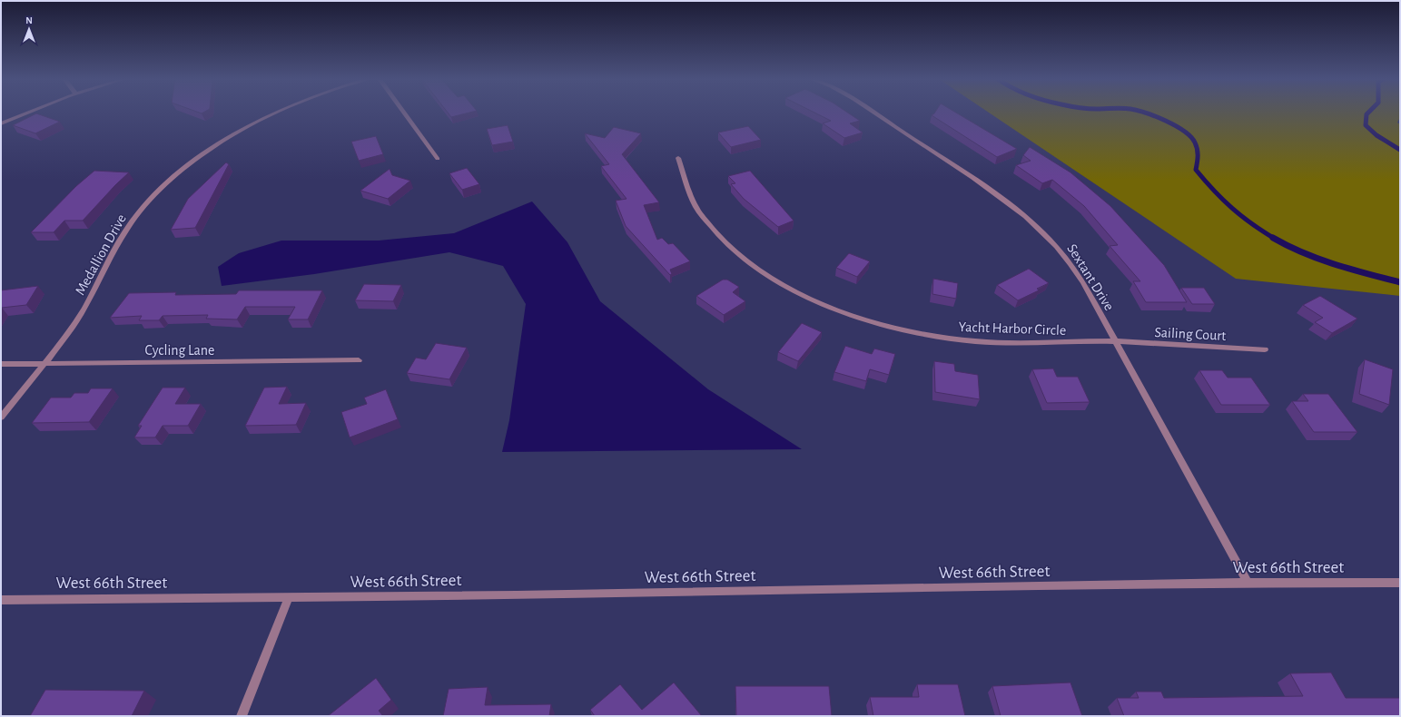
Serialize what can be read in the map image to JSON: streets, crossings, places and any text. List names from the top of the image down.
{
  "streets": {
    "street": [
      "Medallion Drive",
      "Sextant Drive",
      "Yacht Harbor Circle",
      "Sailing Court",
      "Cycling Lane",
      "West 66th Street"
    ]
  },
  "crossings": [
    ["Medallion Drive", "Cycling Lane"],
    ["Sextant Drive", "Yacht Harbor Circle"],
    ["Sextant Drive", "Sailing Court"],
    ["Sextant Drive", "West 66th Street"],
    ["Yacht Harbor Circle", "Sailing Court"]
  ],
  "north": "top"
}
